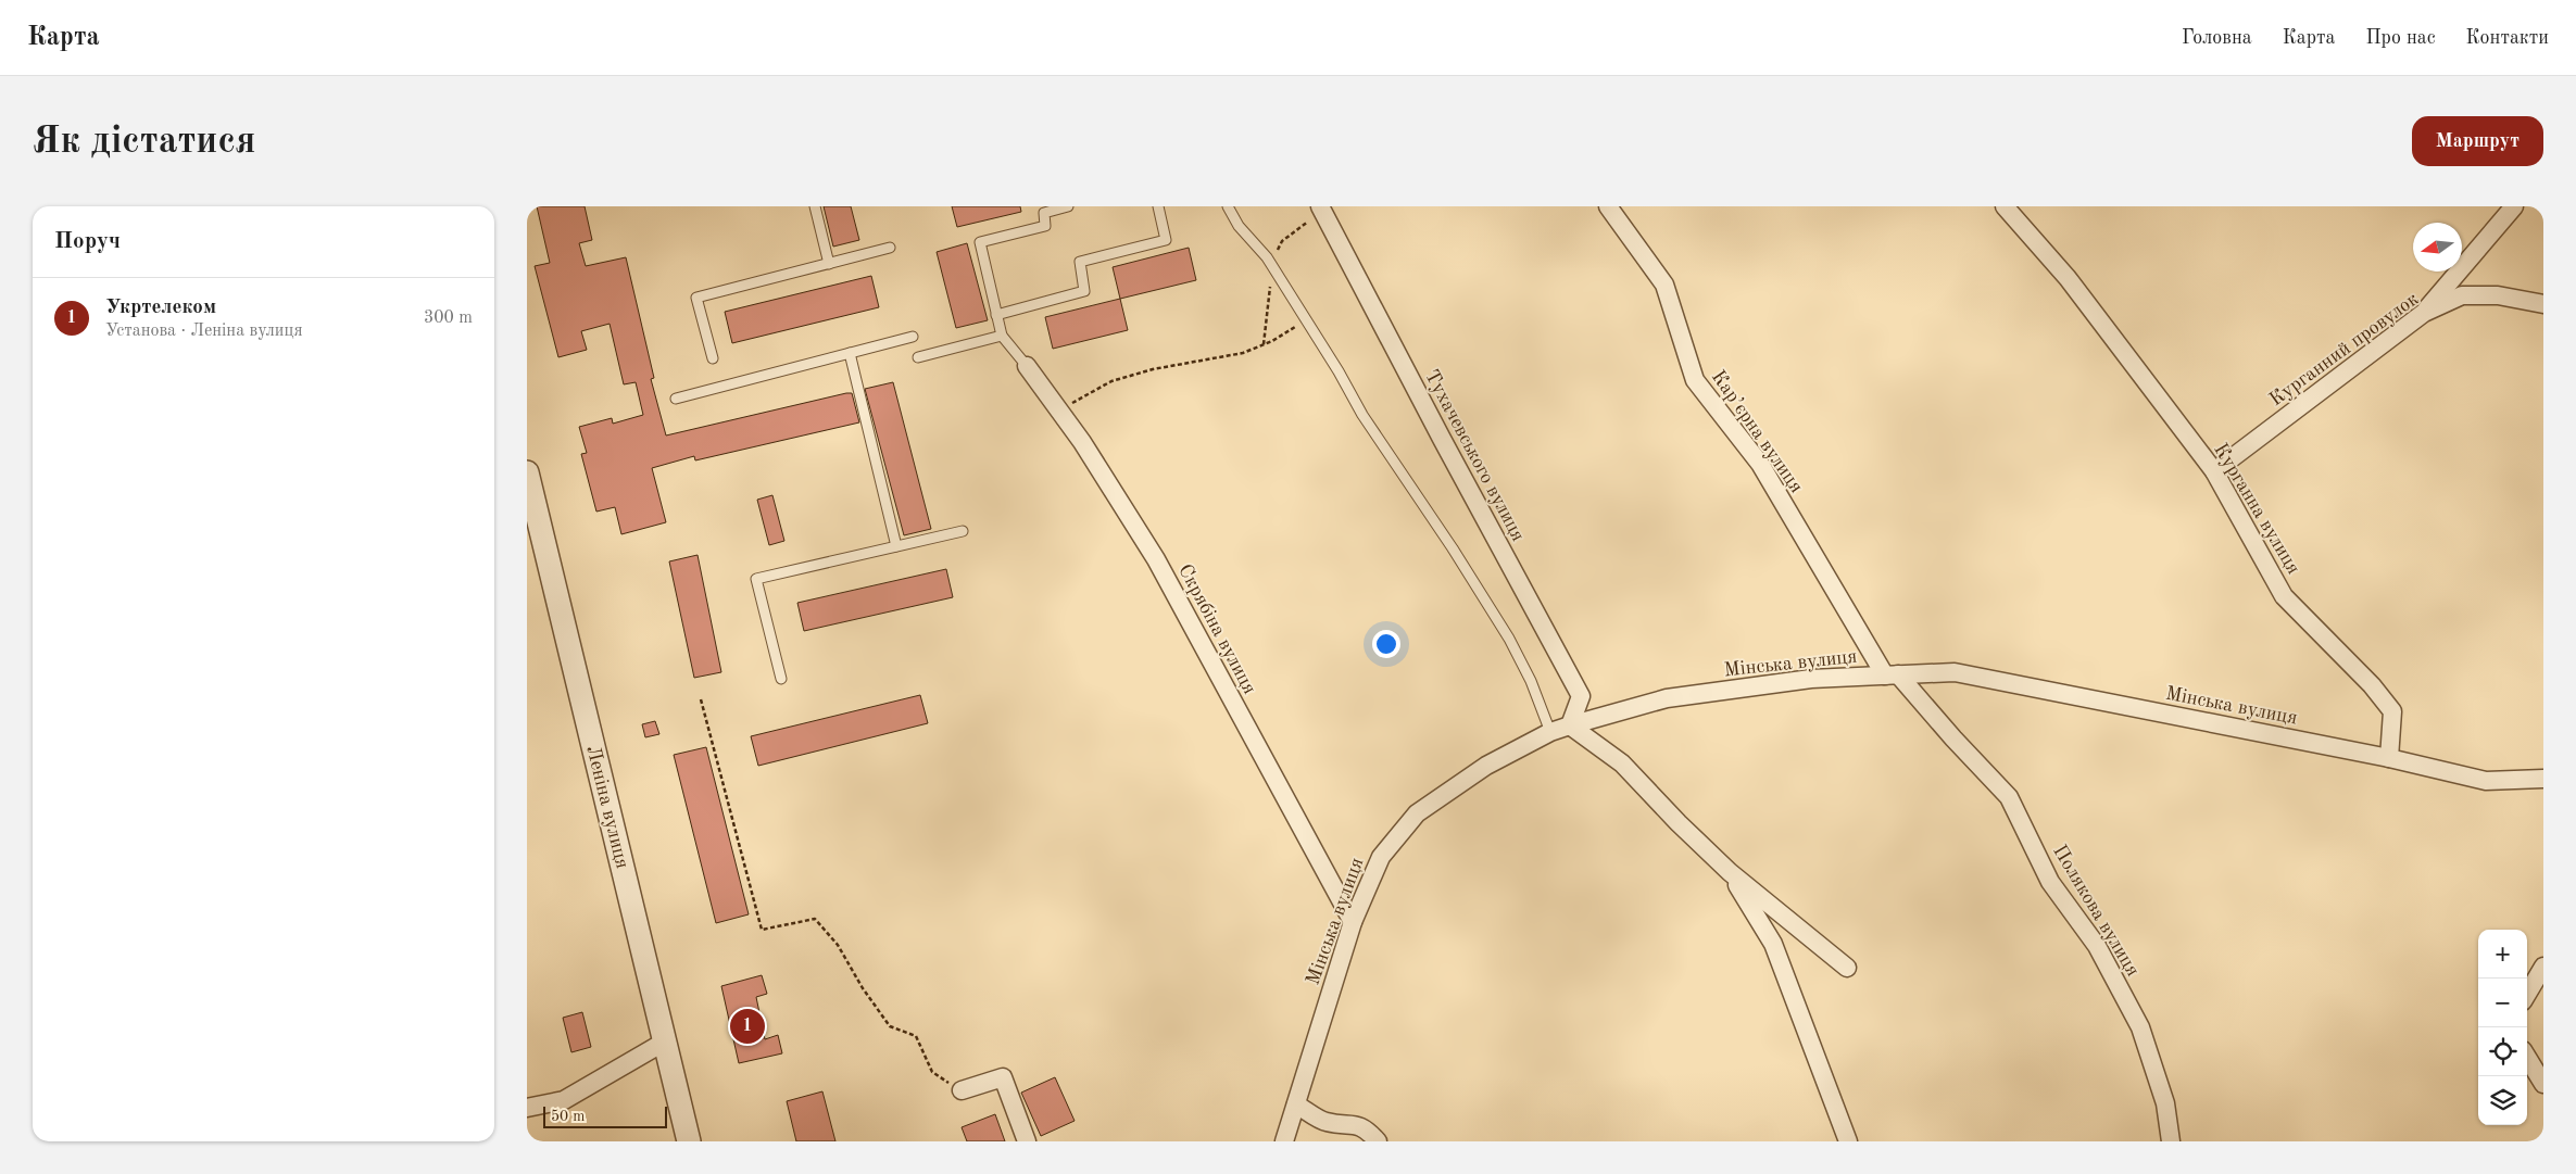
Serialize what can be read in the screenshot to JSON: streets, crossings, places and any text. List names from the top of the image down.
{
  "streets": {
    "street": [
      "Курганний провулок",
      "Кар’єрна вулиця",
      "Тухачевського вулиця",
      "Курганна вулиця",
      "Скрябіна вулиця",
      "Мінська вулиця",
      "Леніна вулиця",
      "Полякова вулиця"
    ]
  },
  "crossings": [
    ["Курганний провулок", "Курганна вулиця"],
    ["Кар’єрна вулиця", "Мінська вулиця"],
    ["Кар’єрна вулиця", "Полякова вулиця"],
    ["Тухачевського вулиця", "Мінська вулиця"],
    ["Курганна вулиця", "Мінська вулиця"],
    ["Скрябіна вулиця", "Мінська вулиця"],
    ["Мінська вулиця", "Полякова вулиця"]
  ],
  "scale_bar": "50 m",
  "north": "left",
  "page": {
    "header": "Карта",
    "nav": [
      "Головна",
      "Карта",
      "Про нас",
      "Контакти"
    ],
    "buttons": "Маршрут",
    "title": "Як дістатися",
    "heading": "Поруч",
    "list": [
      {
        "mark": "1",
        "name": "Укртелеком",
        "note": "Установа · Леніна вулиця",
        "value": "300 m"
      }
    ],
    "map_buttons": ["+", "−"],
    "pins": "1",
    "scale": "50 m"
  }
}
